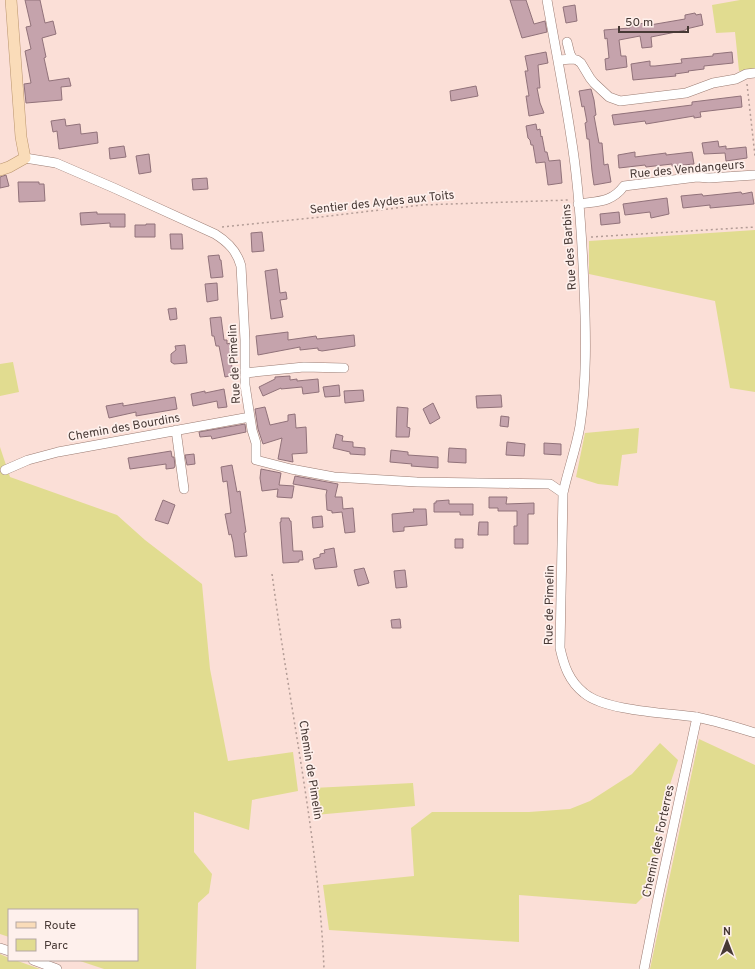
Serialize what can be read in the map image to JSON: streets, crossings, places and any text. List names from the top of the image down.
{
  "streets": {
    "street": [
      "Rue des Vendangeurs",
      "Rue des Barbins",
      "Rue de Pimelin",
      "Chemin des Bourdins",
      "Chemin des Forterres"
    ],
    "path": ["Sentier des Aydes aux Toits", "Chemin de Pimelin"]
  },
  "crossings": [
    ["Rue des Vendangeurs", "Sentier des Aydes aux Toits"],
    ["Rue des Vendangeurs", "Rue des Barbins"],
    ["Sentier des Aydes aux Toits", "Rue des Barbins"],
    ["Sentier des Aydes aux Toits", "Rue de Pimelin"],
    ["Rue des Barbins", "Rue de Pimelin"],
    ["Rue de Pimelin", "Chemin des Bourdins"],
    ["Rue de Pimelin", "Chemin des Forterres"]
  ],
  "legend": ["Route", "Parc"],
  "scale_bar": "50 m",
  "north": "top"
}
